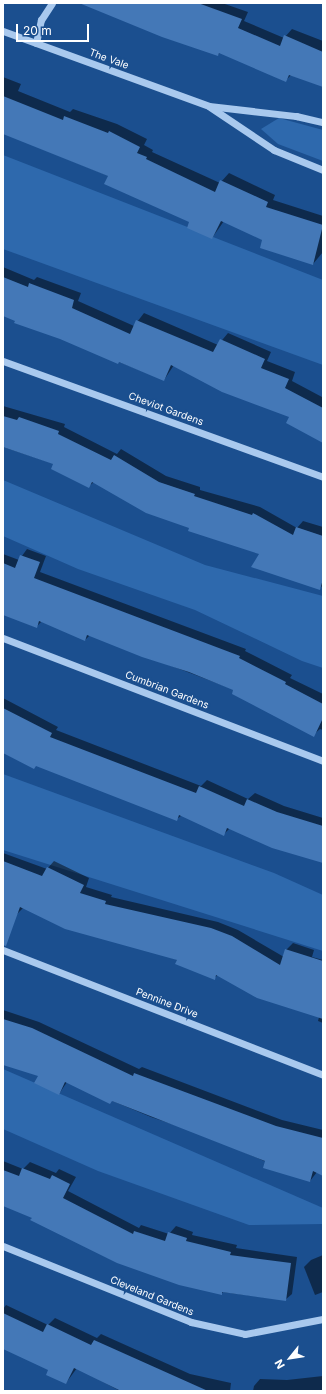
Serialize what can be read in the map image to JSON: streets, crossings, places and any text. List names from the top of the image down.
{
  "streets": {
    "street": [
      "The Vale",
      "Cheviot Gardens",
      "Cumbrian Gardens",
      "Pennine Drive",
      "Cleveland Gardens"
    ]
  },
  "scale_bar": "20 m",
  "north": "bottom left"
}
